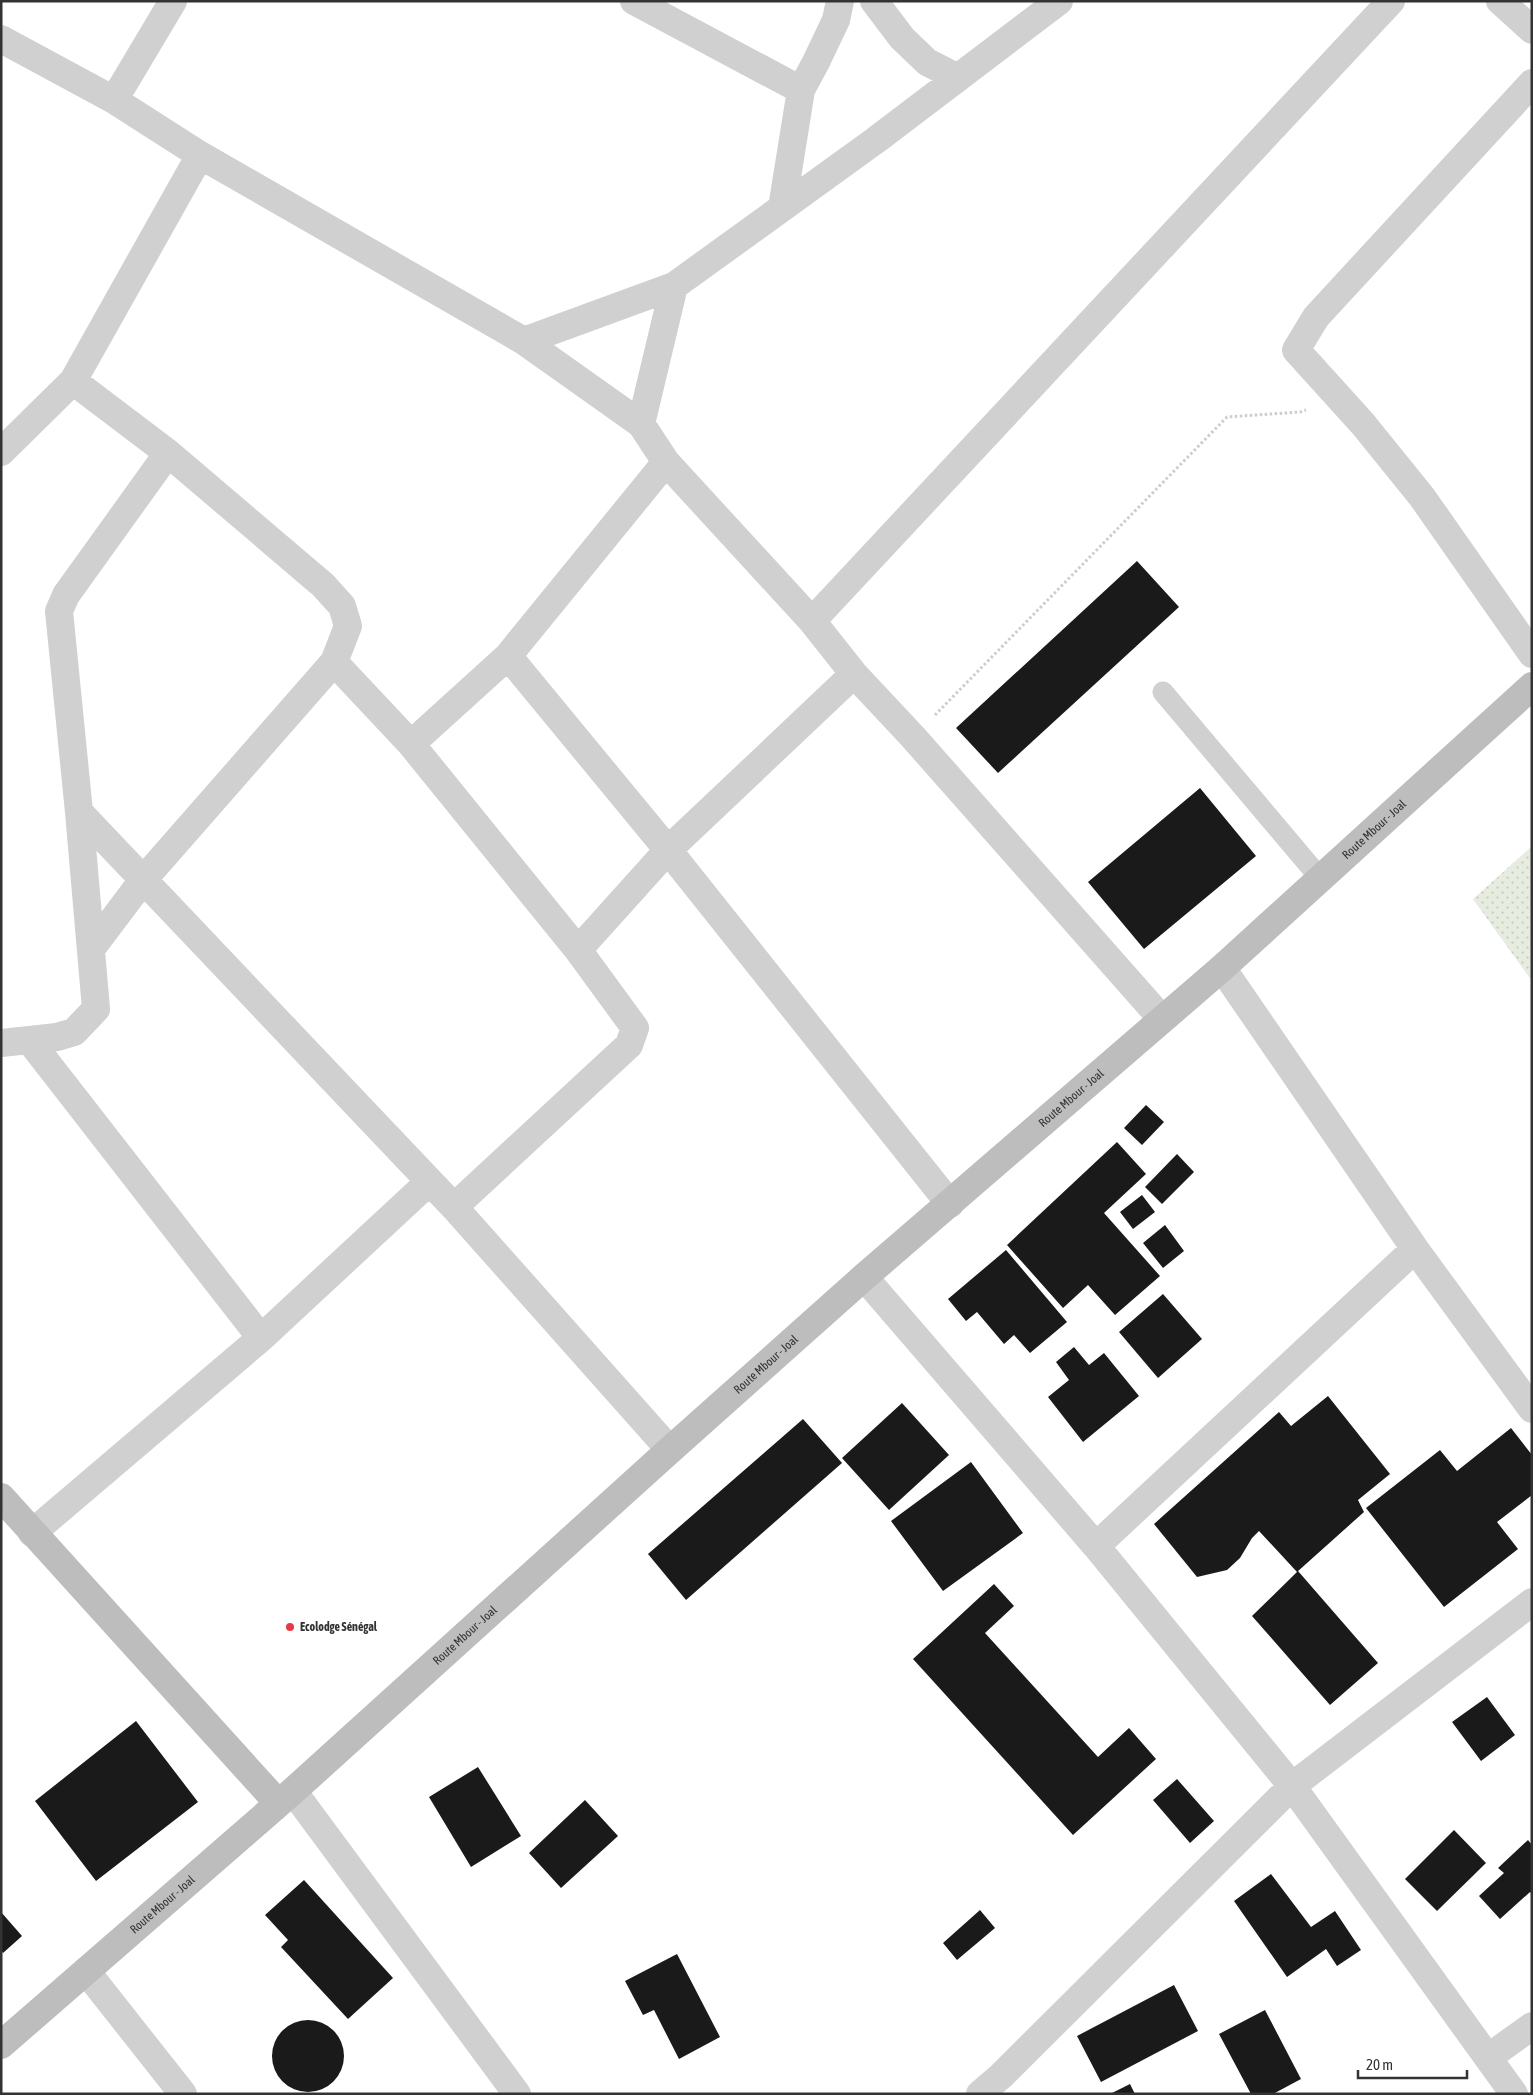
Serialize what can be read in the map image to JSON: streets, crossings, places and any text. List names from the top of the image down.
{
  "streets": {
    "main road": ["Route Mbour - Joal"]
  },
  "places": ["Ecolodge Sénégal"],
  "scale_bar": "20 m"
}
